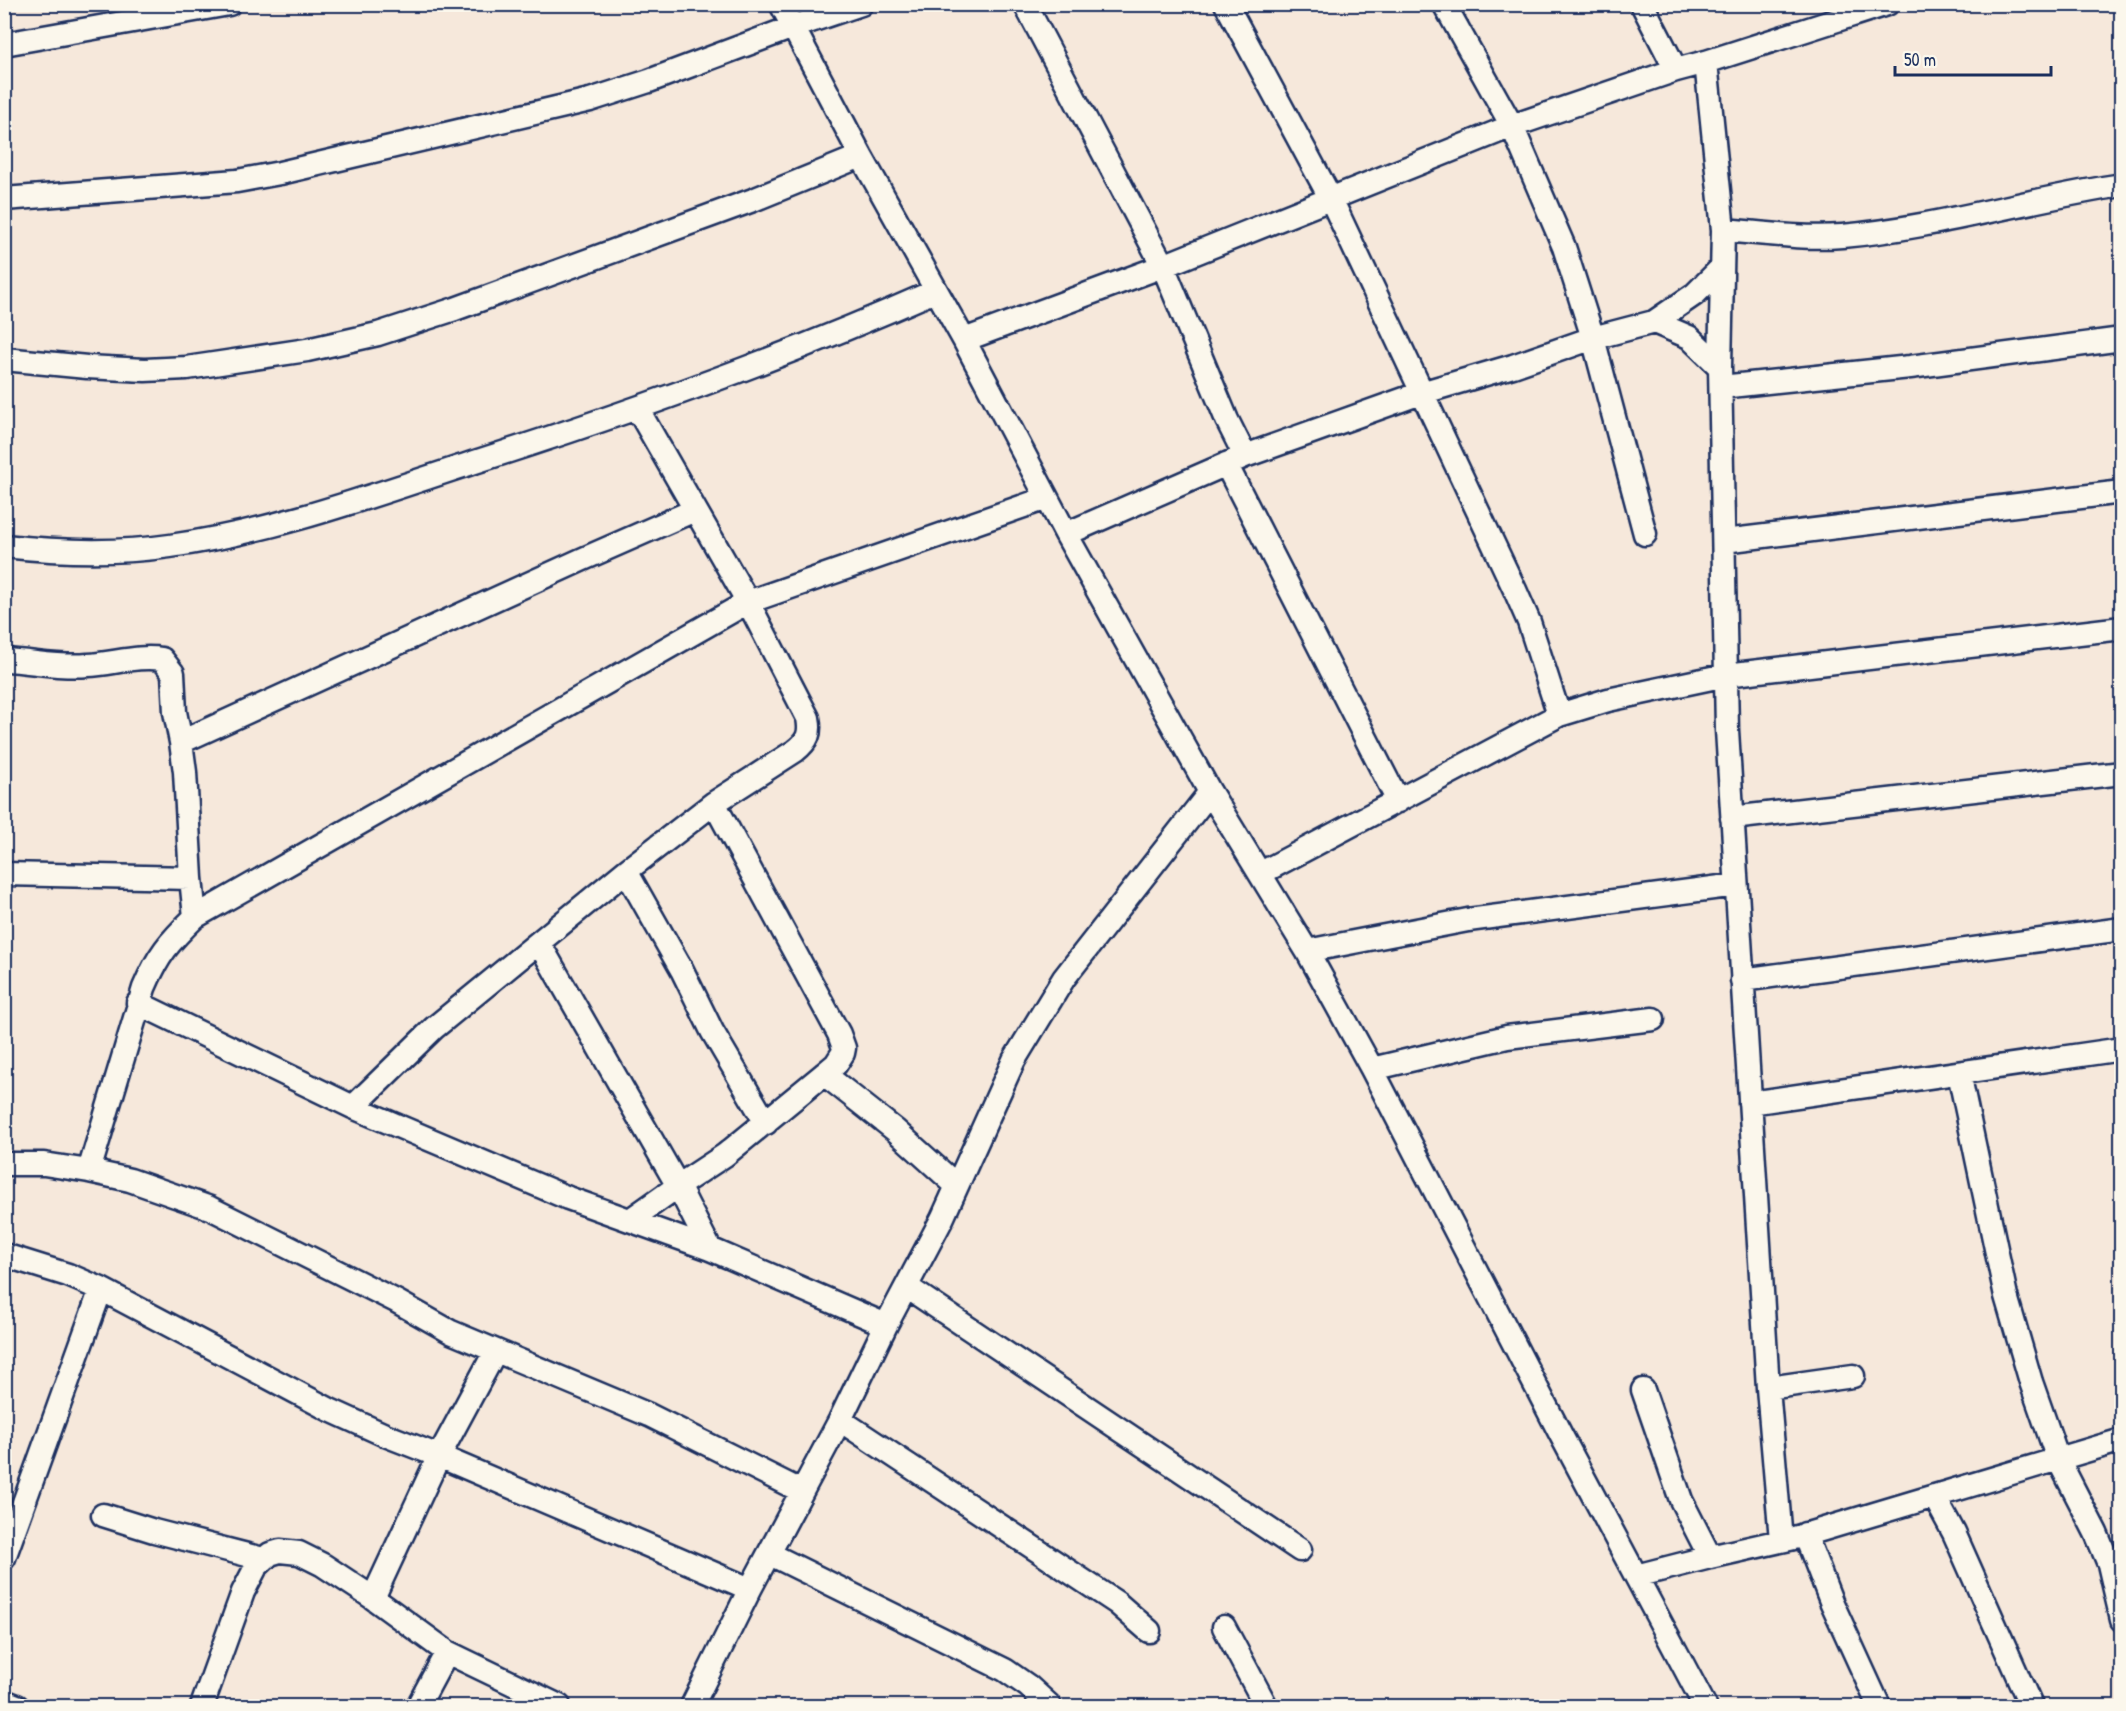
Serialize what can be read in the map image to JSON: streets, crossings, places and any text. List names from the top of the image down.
{
  "scale_bar": "50 m"
}
